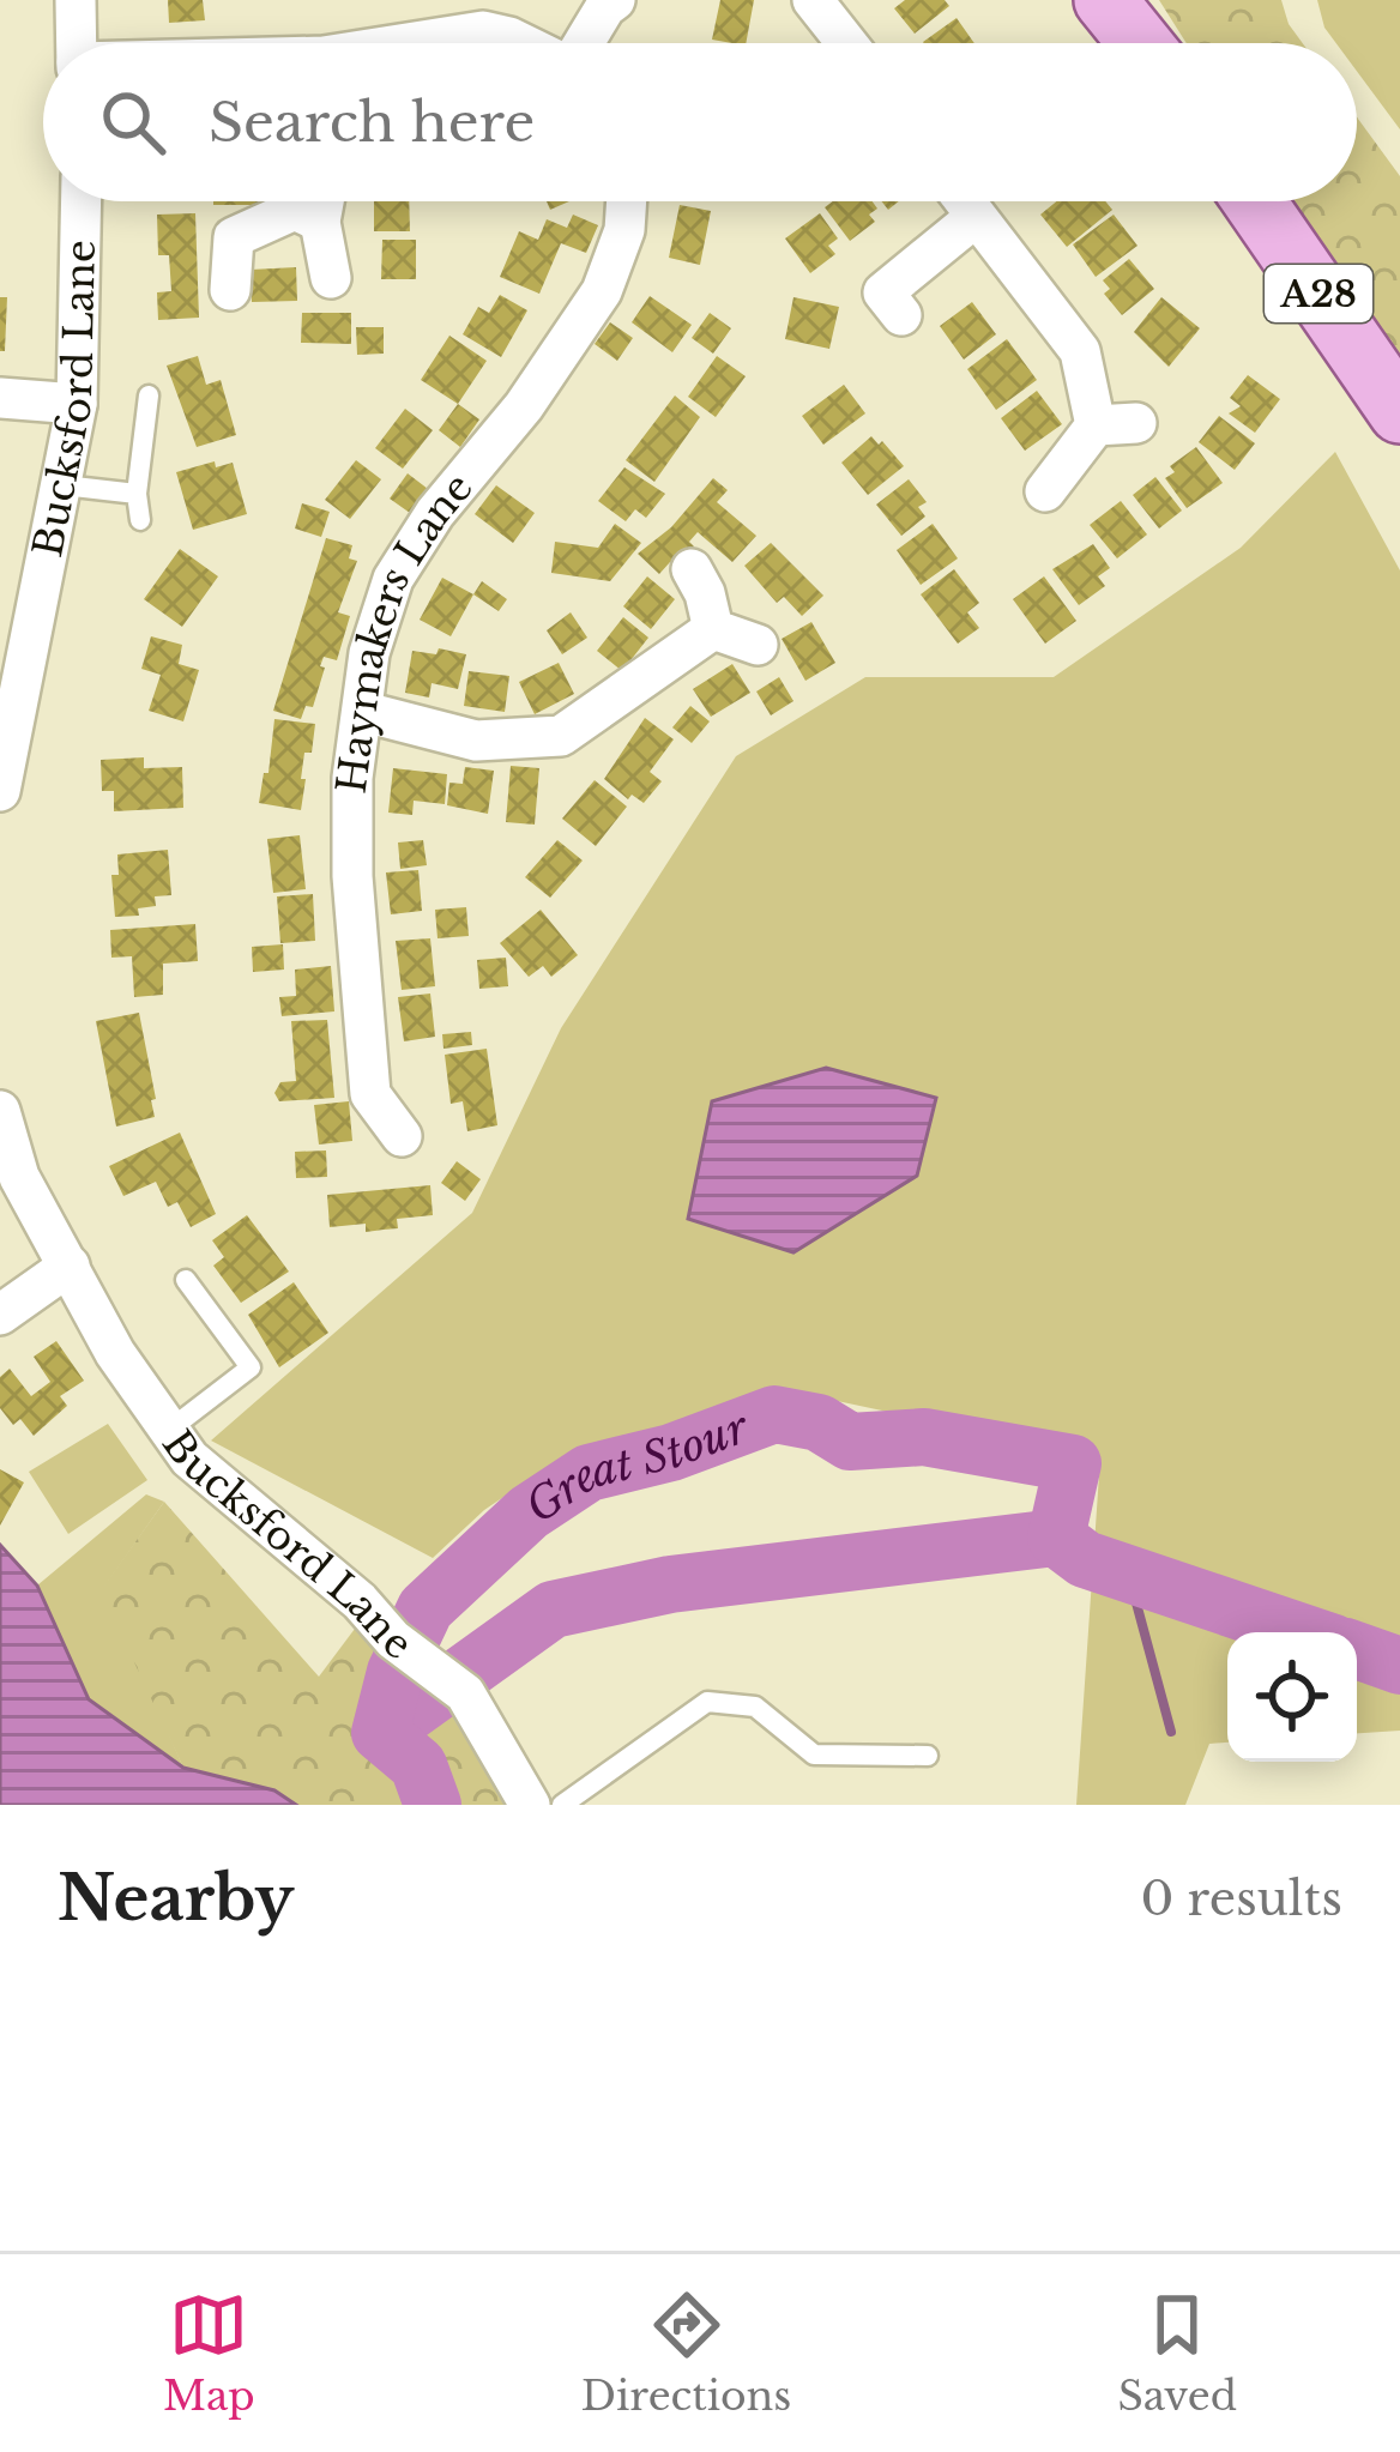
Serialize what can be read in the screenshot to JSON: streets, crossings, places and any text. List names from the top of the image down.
{
  "streets": {
    "main road": ["A28"],
    "street": ["Bucksford Lane", "Haymakers Lane"]
  },
  "water": ["Great Stour"],
  "page": {
    "search": "Search here",
    "heading": ["Nearby", "0 results"],
    "nav": ["Map", "Directions", "Saved"]
  }
}
